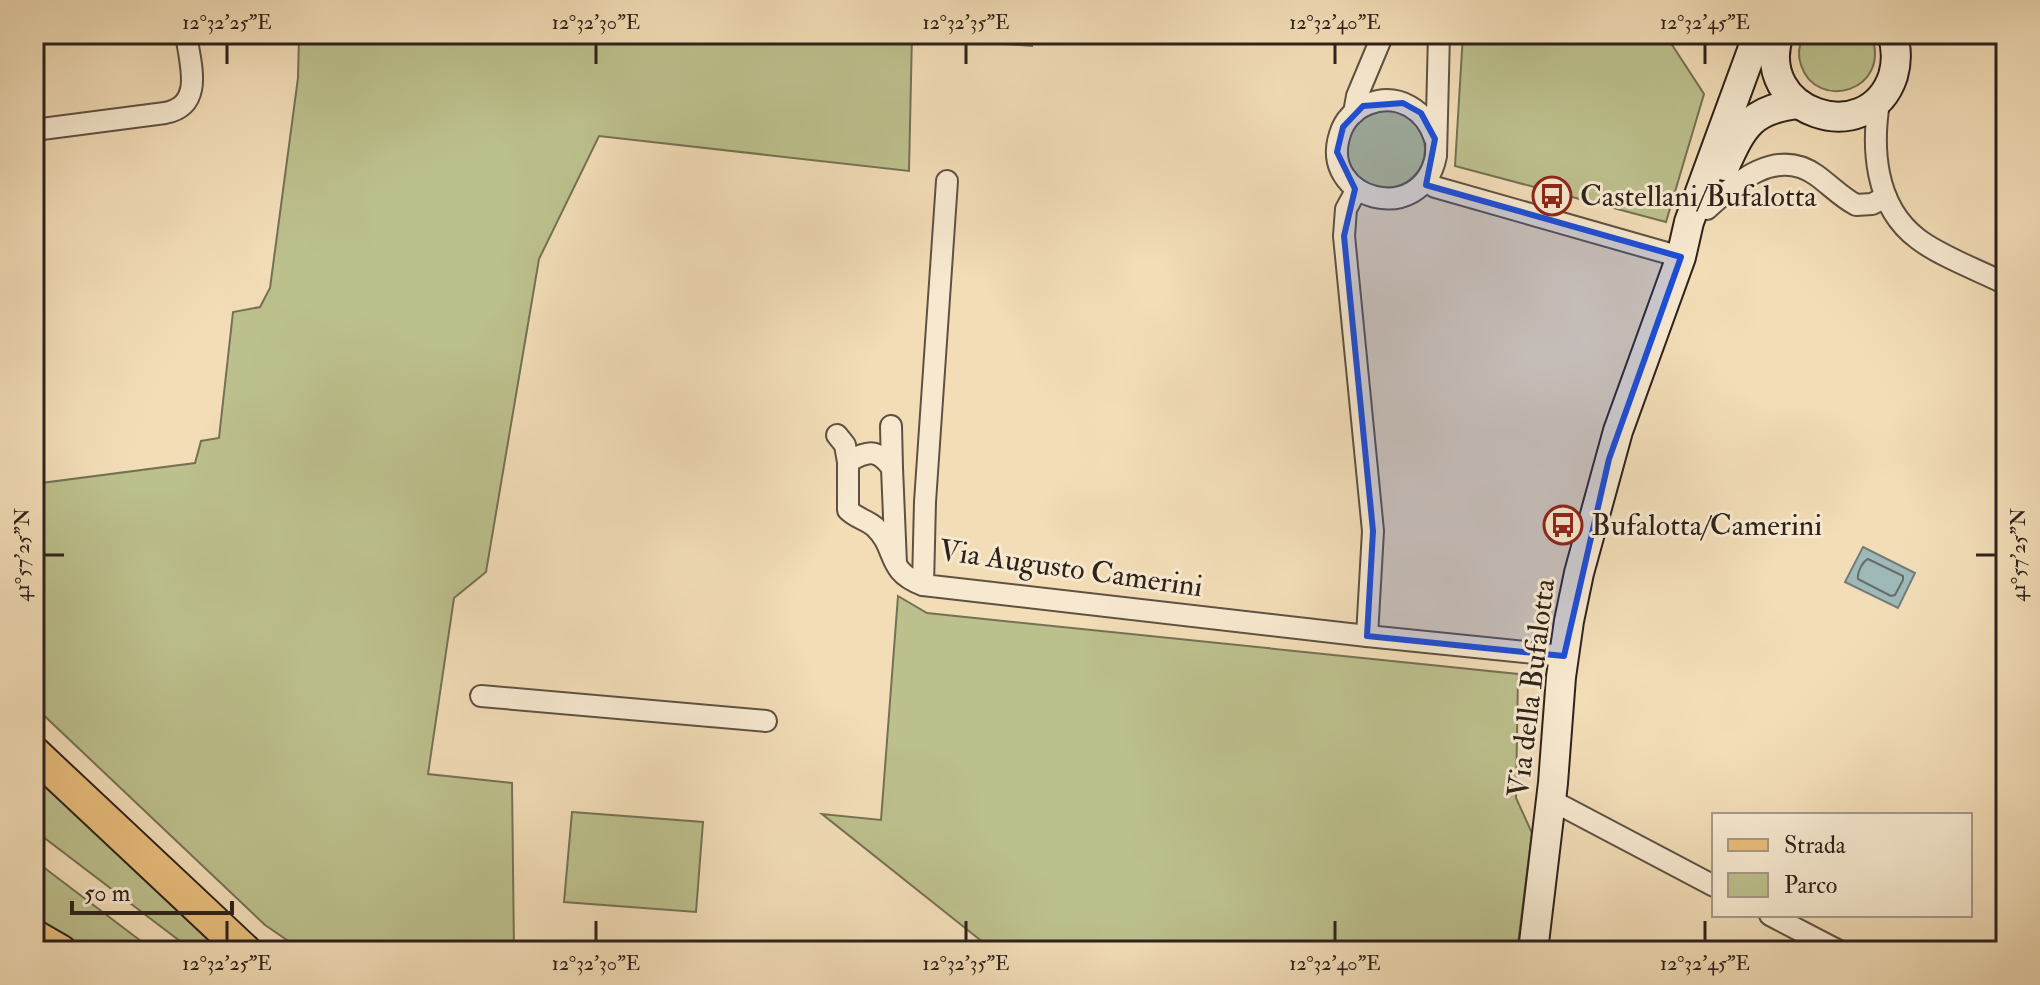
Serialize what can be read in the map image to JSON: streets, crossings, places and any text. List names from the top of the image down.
{
  "streets": {
    "street": ["Via Augusto Camerini", "Via della Bufalotta"]
  },
  "crossings": [
    ["Via Augusto Camerini", "Via della Bufalotta"]
  ],
  "places": {
    "bus stop": ["Castellani/Bufalotta", "Bufalotta/Camerini"]
  },
  "legend": ["Strada", "Parco"],
  "scale_bar": "50 m",
  "coordinates": [
    "12°32'25\"E",
    "12°32'30\"E",
    "12°32'35\"E",
    "12°32'40\"E",
    "12°32'45\"E",
    "41°57'25\"N"
  ]
}
